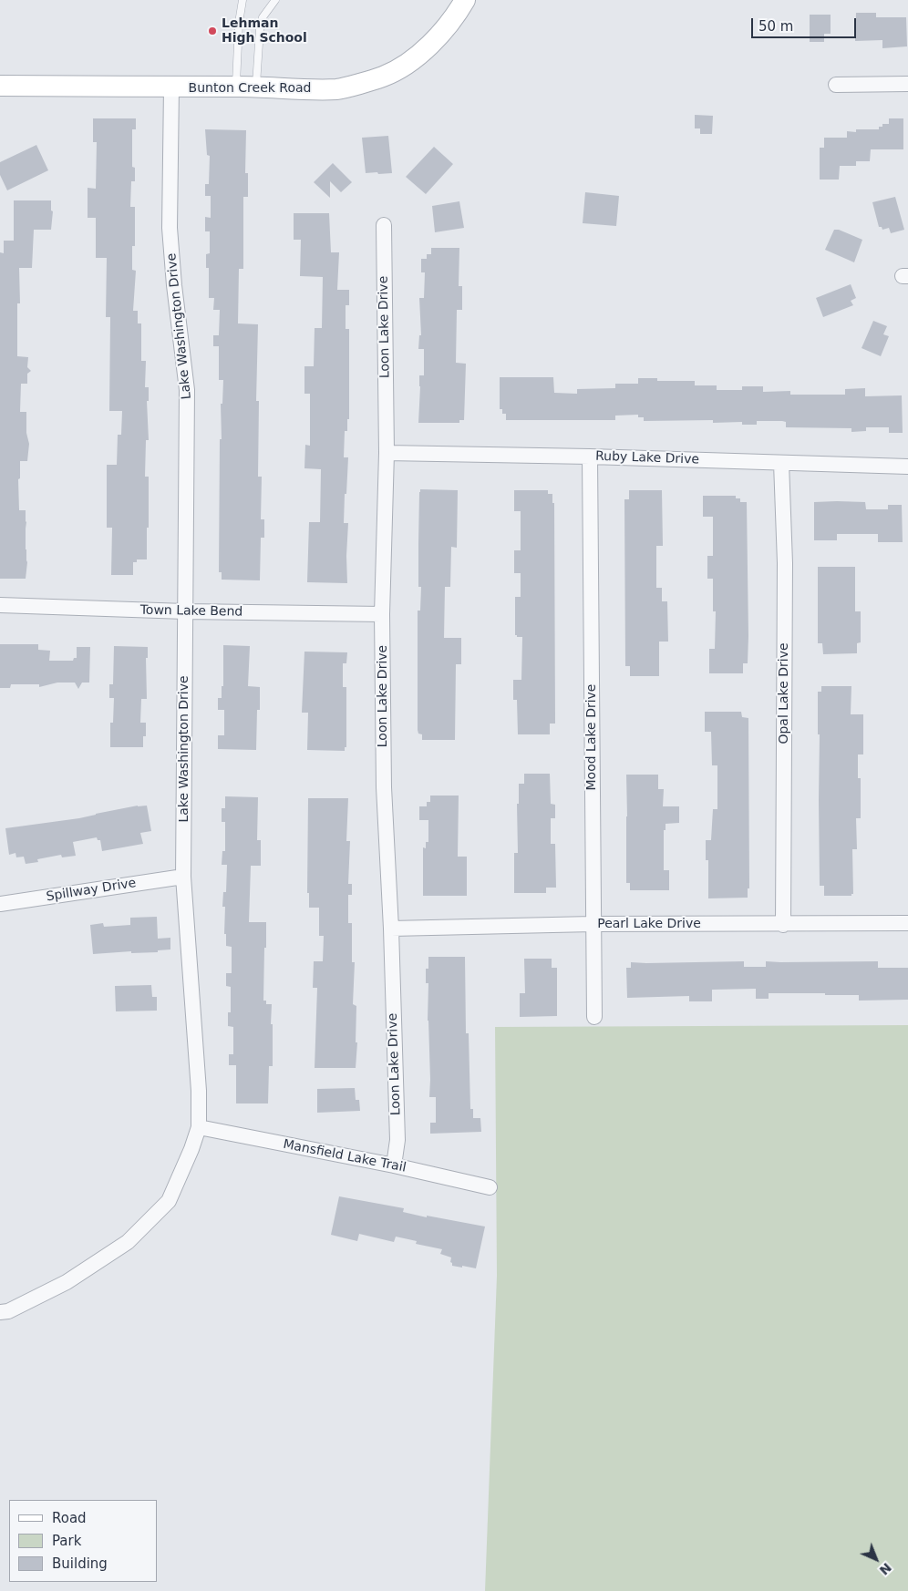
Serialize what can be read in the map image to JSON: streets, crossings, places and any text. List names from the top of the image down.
{
  "streets": {
    "street": [
      "Bunton Creek Road",
      "Lake Washington Drive",
      "Loon Lake Drive",
      "Ruby Lake Drive",
      "Town Lake Bend",
      "Opal Lake Drive",
      "Mood Lake Drive",
      "Spillway Drive",
      "Pearl Lake Drive",
      "Mansfield Lake Trail"
    ]
  },
  "crossings": [
    ["Bunton Creek Road", "Lake Washington Drive"],
    ["Lake Washington Drive", "Town Lake Bend"],
    ["Lake Washington Drive", "Spillway Drive"],
    ["Lake Washington Drive", "Mansfield Lake Trail"],
    ["Loon Lake Drive", "Ruby Lake Drive"],
    ["Loon Lake Drive", "Town Lake Bend"],
    ["Loon Lake Drive", "Pearl Lake Drive"],
    ["Loon Lake Drive", "Mansfield Lake Trail"],
    ["Ruby Lake Drive", "Opal Lake Drive"],
    ["Ruby Lake Drive", "Mood Lake Drive"],
    ["Opal Lake Drive", "Pearl Lake Drive"],
    ["Mood Lake Drive", "Pearl Lake Drive"]
  ],
  "places": ["Lehman High School"],
  "legend": ["Road", "Park", "Building"],
  "scale_bar": "50 m",
  "north": "bottom right"
}
